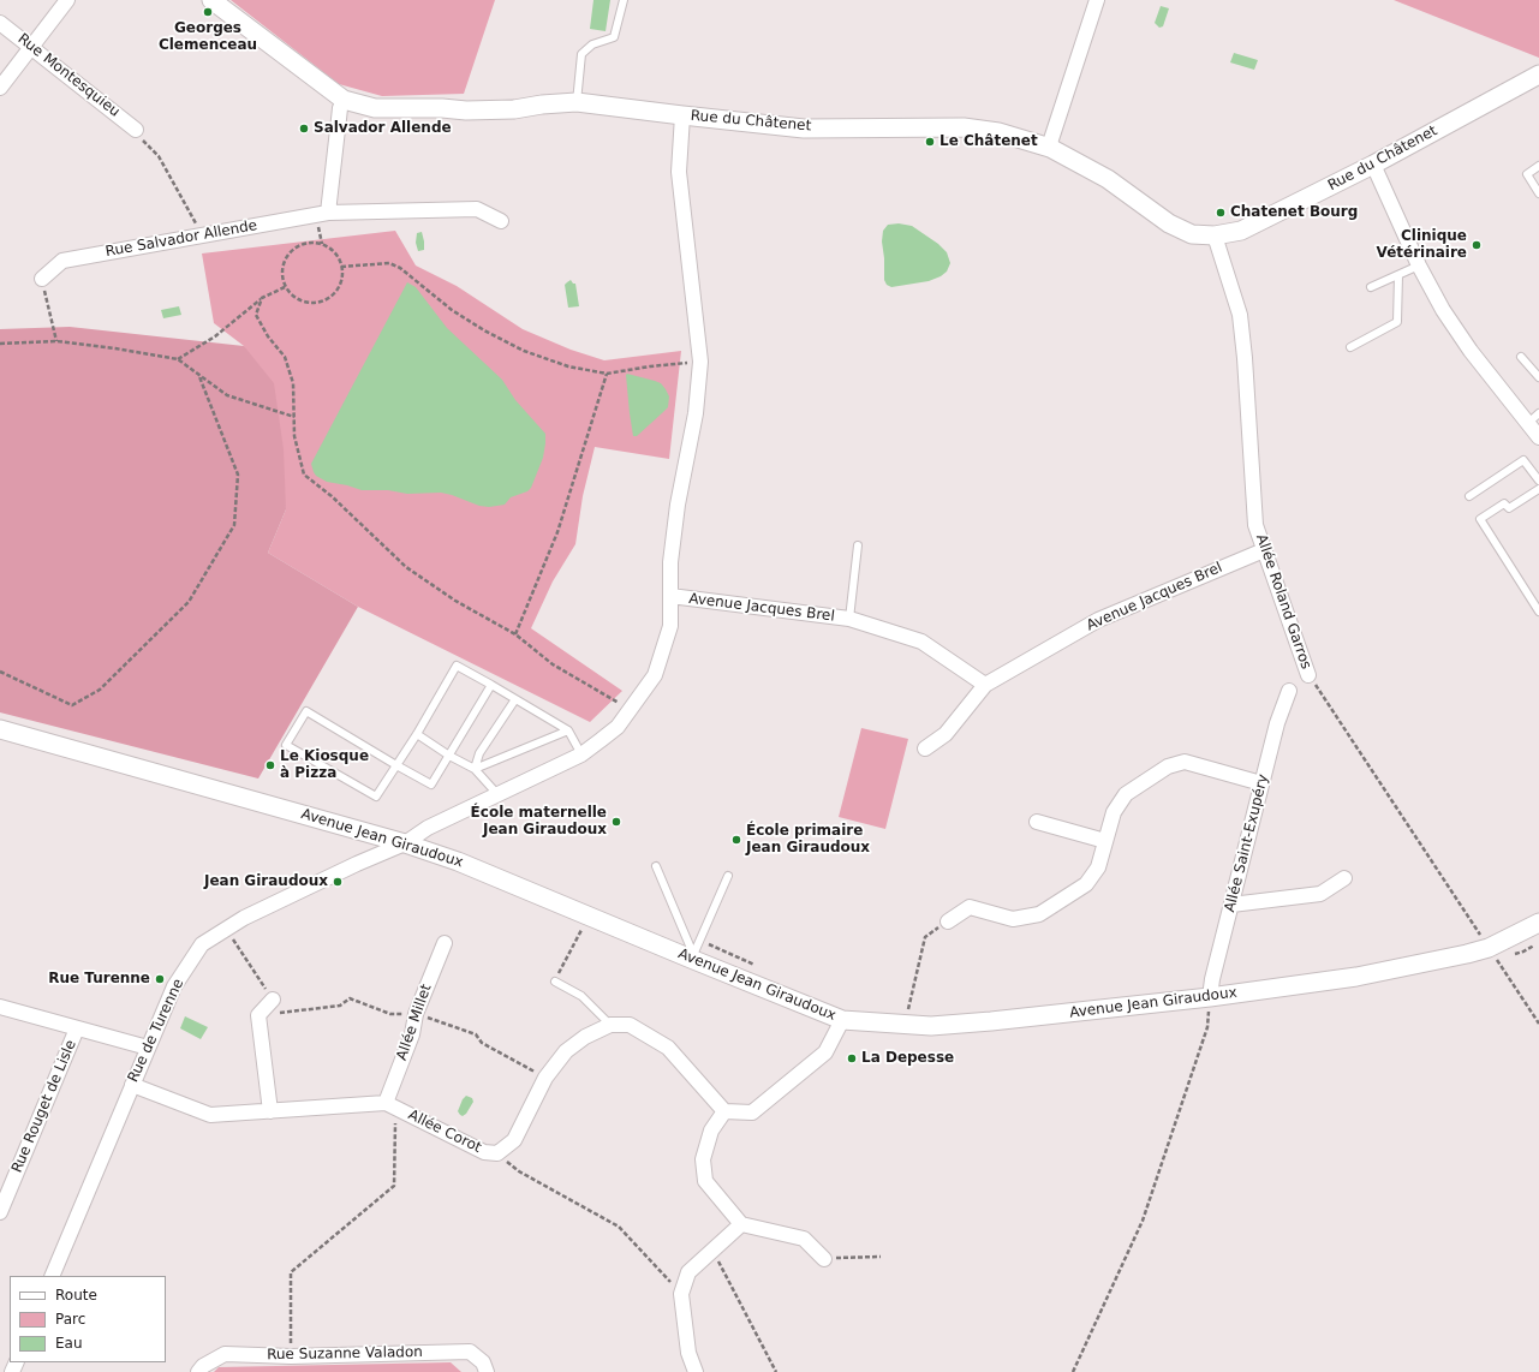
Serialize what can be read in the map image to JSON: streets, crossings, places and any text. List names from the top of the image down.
{
  "streets": {
    "street": [
      "Rue Montesquieu",
      "Rue du Châtenet",
      "Rue Salvador Allende",
      "Avenue Jacques Brel",
      "Allée Roland Garros",
      "Avenue Jean Giraudoux",
      "Allée Saint-Exupéry",
      "Allée Millet",
      "Rue de Turenne",
      "Rue Rouget de Lisle",
      "Allée Corot",
      "Rue Suzanne Valadon"
    ]
  },
  "crossings": [
    ["Rue du Châtenet", "Avenue Jacques Brel"],
    ["Rue du Châtenet", "Allée Roland Garros"],
    ["Rue du Châtenet", "Avenue Jean Giraudoux"],
    ["Rue du Châtenet", "Rue de Turenne"],
    ["Avenue Jacques Brel", "Allée Roland Garros"],
    ["Allée Roland Garros", "Avenue Jean Giraudoux"],
    ["Avenue Jean Giraudoux", "Allée Saint-Exupéry"],
    ["Avenue Jean Giraudoux", "Rue de Turenne"],
    ["Allée Millet", "Allée Corot"]
  ],
  "places": [
    "Georges Clemenceau",
    "Salvador Allende",
    "Le Châtenet",
    "Chatenet Bourg",
    "Clinique Vétérinaire",
    "Le Kiosque à Pizza",
    "École maternelle Jean Giraudoux",
    "École primaire Jean Giraudoux",
    "Jean Giraudoux",
    "Rue Turenne",
    "La Depesse"
  ],
  "legend": ["Route", "Parc", "Eau"]
}
